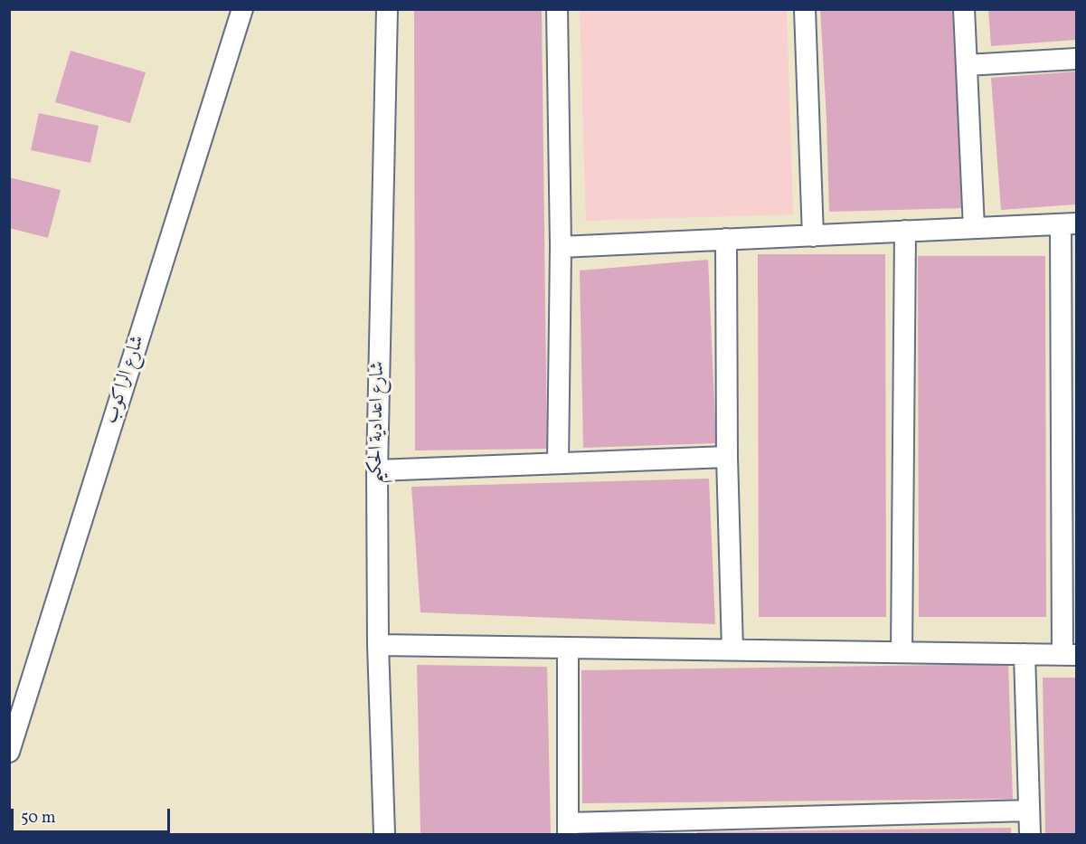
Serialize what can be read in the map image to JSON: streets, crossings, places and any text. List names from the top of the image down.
{
  "streets": {
    "street": ["شارع الراكوب", "شارع اعدادية الحكيم"]
  },
  "scale_bar": "50 m"
}
